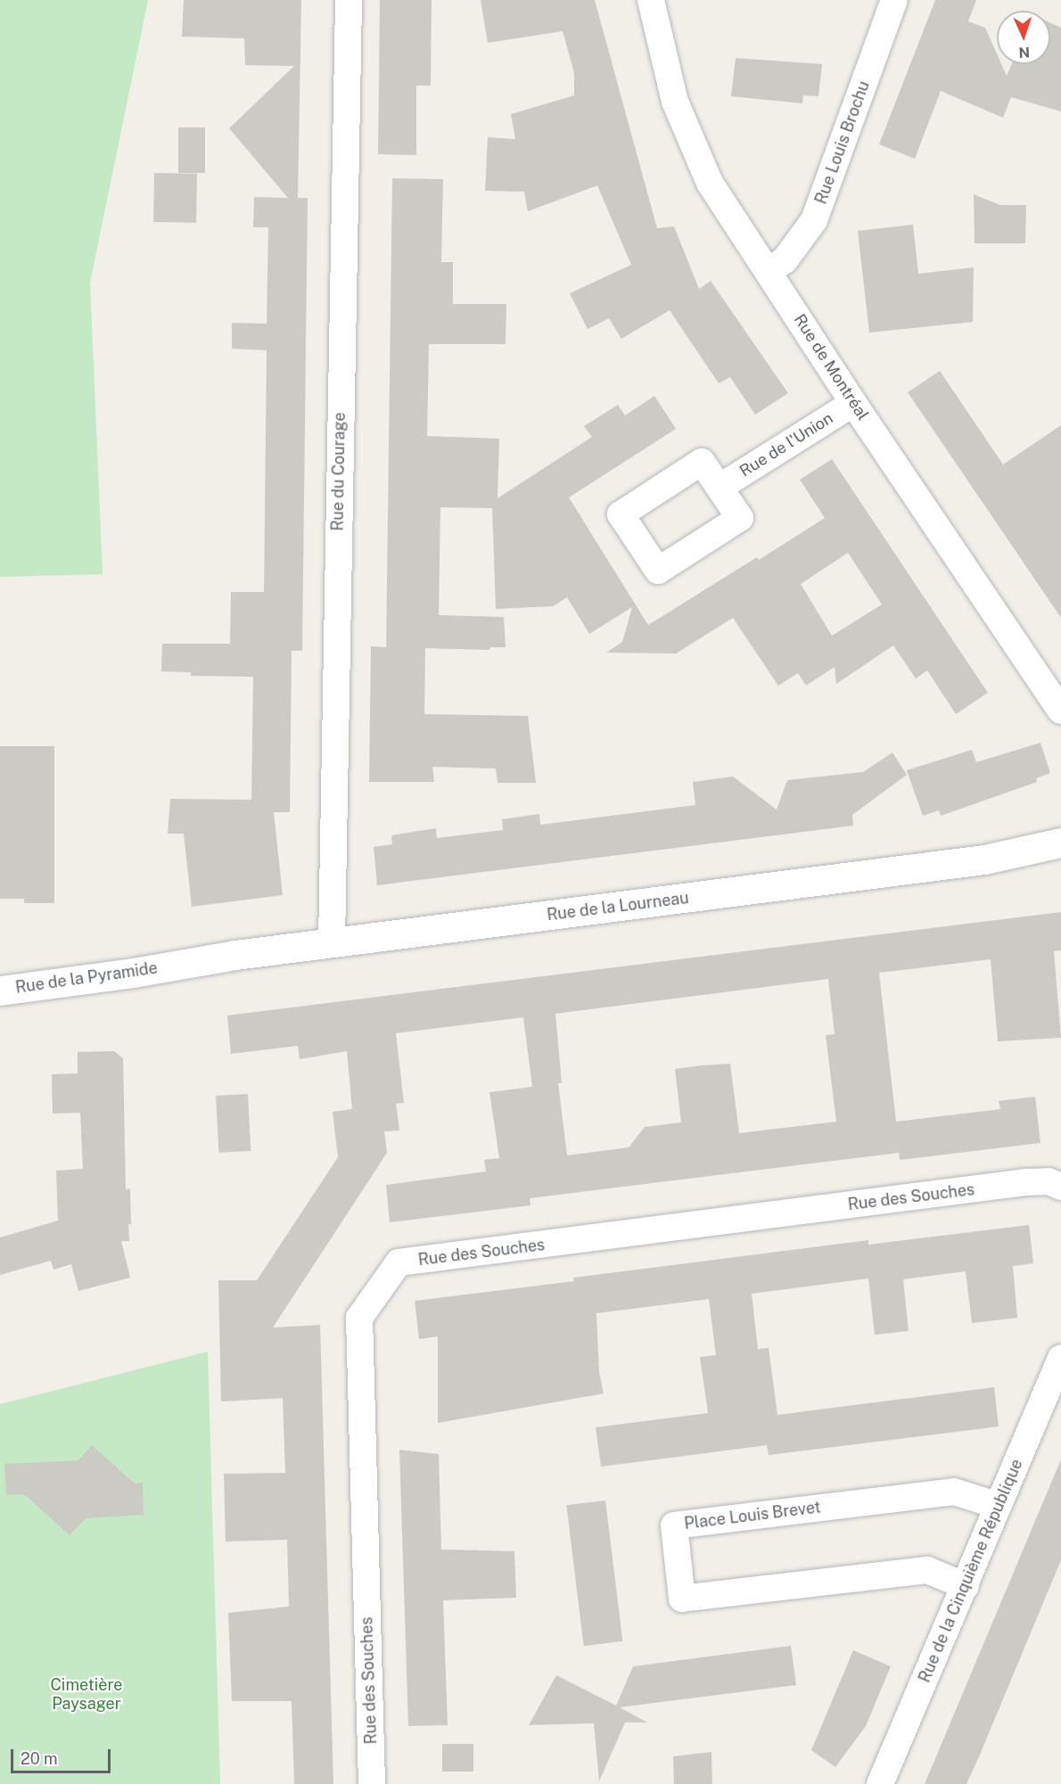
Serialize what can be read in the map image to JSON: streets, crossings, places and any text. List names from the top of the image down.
{
  "streets": {
    "street": [
      "Rue Louis Brochu",
      "Rue de Montréal",
      "Rue de l'Union",
      "Rue du Courage",
      "Rue de la Lourneau",
      "Rue de la Pyramide",
      "Rue des Souches",
      "Place Louis Brevet",
      "Rue de la Cinquième République"
    ]
  },
  "crossings": [
    ["Rue Louis Brochu", "Rue de Montréal"],
    ["Rue de Montréal", "Rue de l'Union"],
    ["Rue du Courage", "Rue de la Lourneau"],
    ["Rue de la Lourneau", "Rue de la Pyramide"],
    ["Place Louis Brevet", "Rue de la Cinquième République"]
  ],
  "parks": ["Cimetière Paysager"],
  "scale_bar": "20 m",
  "north": "bottom"
}
